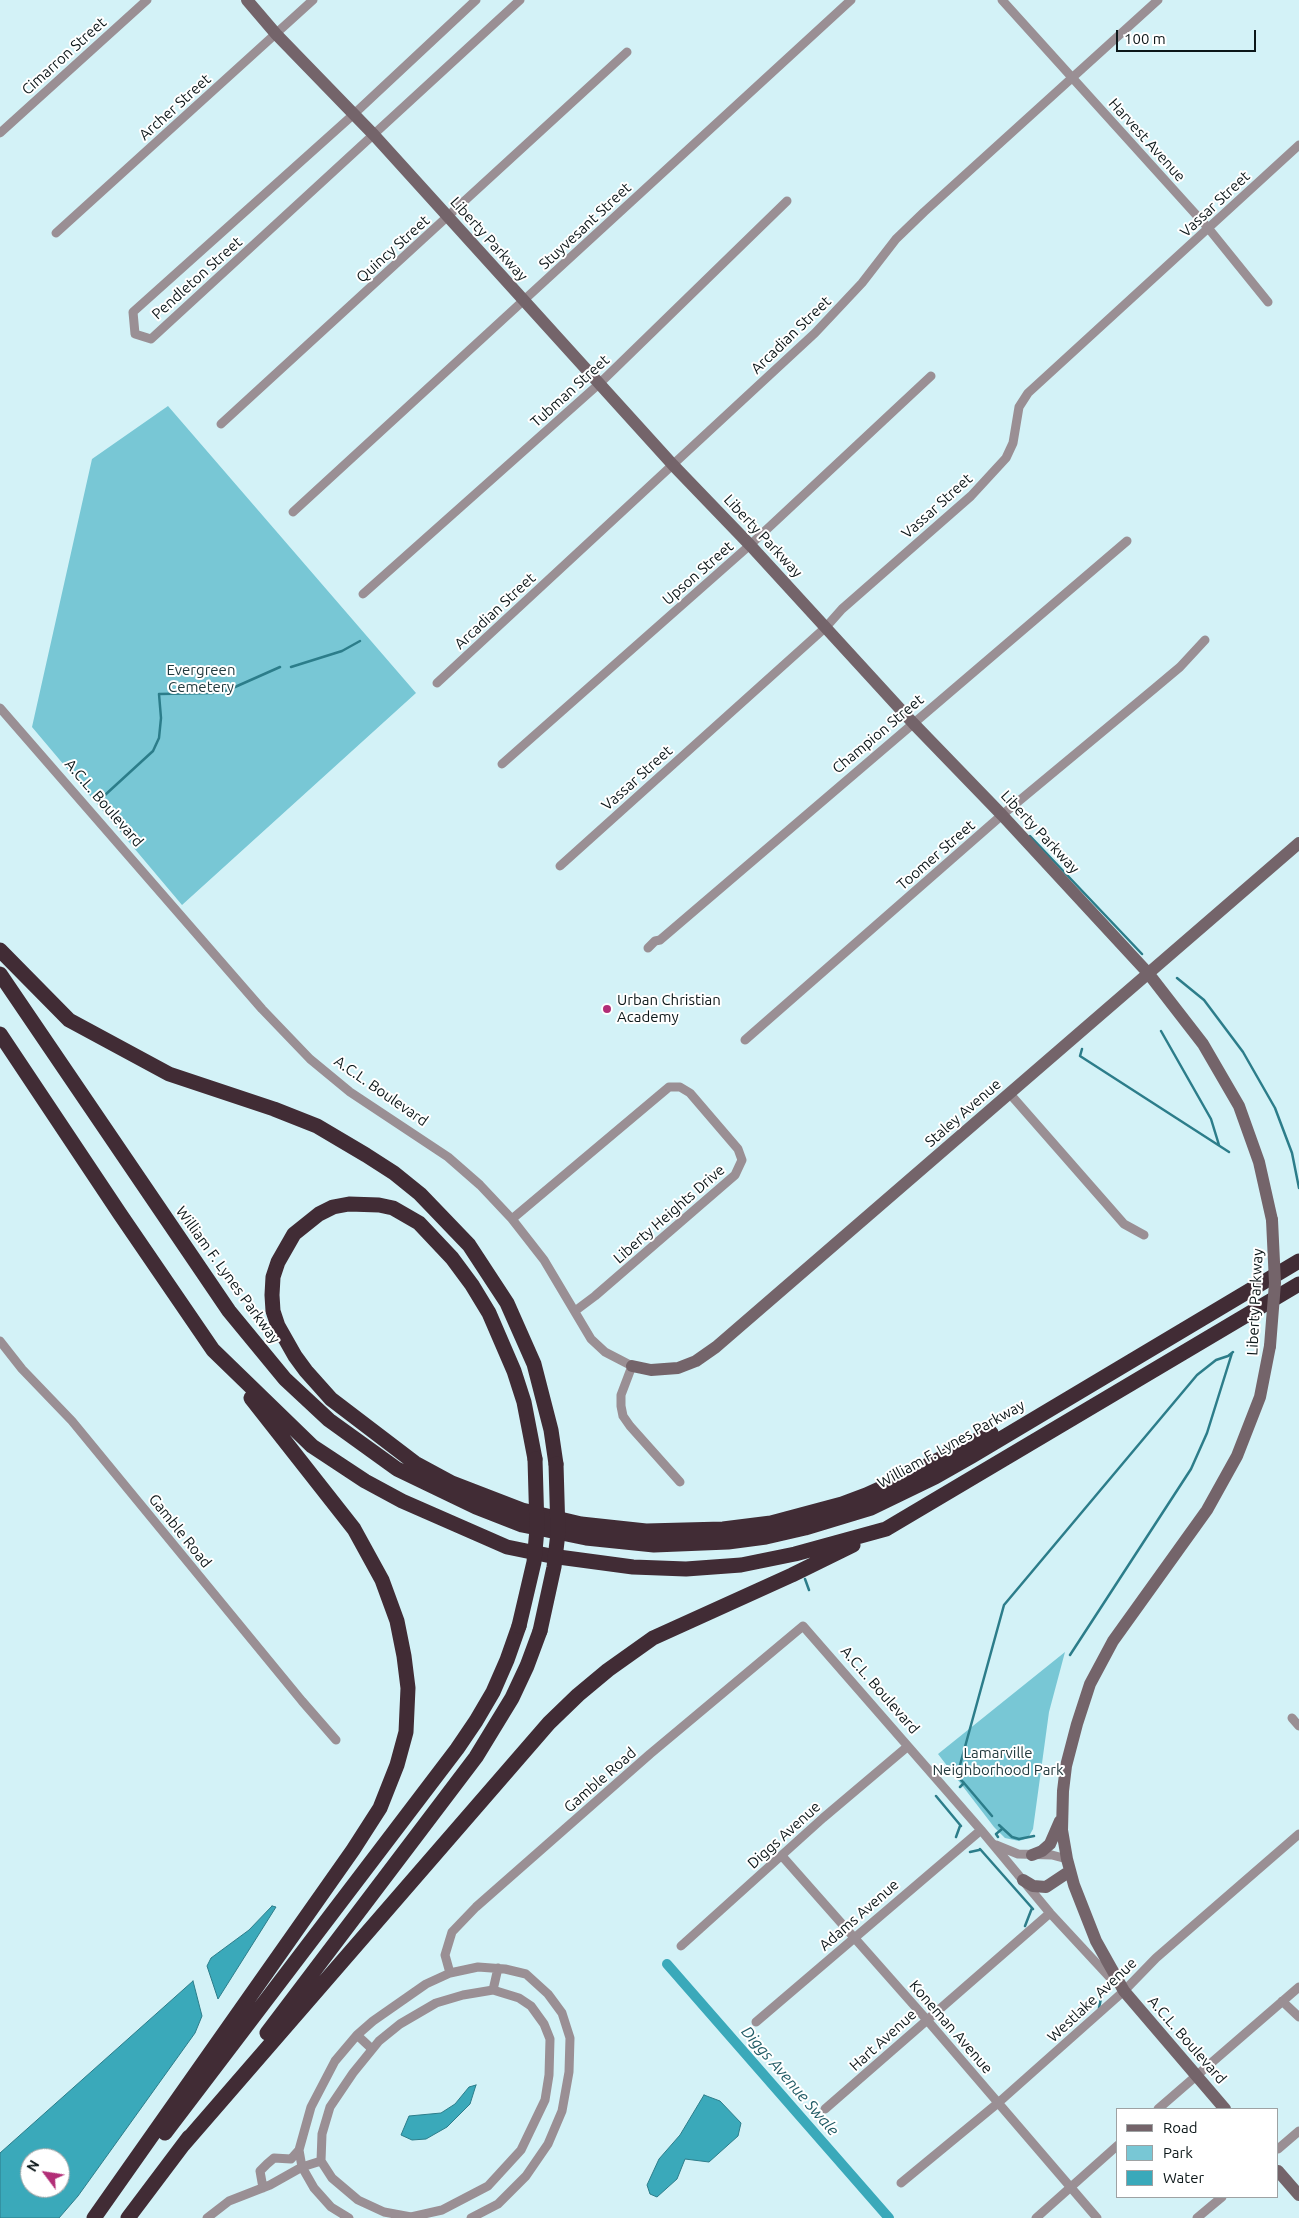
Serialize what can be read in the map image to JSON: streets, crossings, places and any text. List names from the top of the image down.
{
  "streets": {
    "highway": ["William F. Lynes Parkway"],
    "street": [
      "Cimarron Street",
      "Archer Street",
      "Harvest Avenue",
      "Vassar Street",
      "Stuyvesant Street",
      "Liberty Parkway",
      "Quincy Street",
      "Pendleton Street",
      "Arcadian Street",
      "Tubman Street",
      "Upson Street",
      "Champion Street",
      "A.C.L. Boulevard",
      "Toomer Street",
      "Staley Avenue",
      "Liberty Heights Drive",
      "Gamble Road",
      "Diggs Avenue",
      "Adams Avenue",
      "Westlake Avenue",
      "Koneman Avenue",
      "Hart Avenue"
    ]
  },
  "crossings": [
    ["Archer Street", "Liberty Parkway"],
    ["Harvest Avenue", "Vassar Street"],
    ["Harvest Avenue", "Arcadian Street"],
    ["Vassar Street", "Liberty Parkway"],
    ["Stuyvesant Street", "Liberty Parkway"],
    ["Liberty Parkway", "Quincy Street"],
    ["Liberty Parkway", "Pendleton Street"],
    ["Liberty Parkway", "Arcadian Street"],
    ["Liberty Parkway", "Tubman Street"],
    ["Liberty Parkway", "Upson Street"],
    ["Liberty Parkway", "Champion Street"],
    ["Liberty Parkway", "A.C.L. Boulevard"],
    ["Liberty Parkway", "Toomer Street"],
    ["Liberty Parkway", "Staley Avenue"],
    ["A.C.L. Boulevard", "Staley Avenue"],
    ["A.C.L. Boulevard", "Liberty Heights Drive"],
    ["A.C.L. Boulevard", "Gamble Road"],
    ["A.C.L. Boulevard", "Diggs Avenue"],
    ["A.C.L. Boulevard", "Adams Avenue"],
    ["A.C.L. Boulevard", "Westlake Avenue"],
    ["A.C.L. Boulevard", "Hart Avenue"],
    ["Diggs Avenue", "Koneman Avenue"],
    ["Adams Avenue", "Koneman Avenue"],
    ["Westlake Avenue", "Koneman Avenue"],
    ["Koneman Avenue", "Hart Avenue"]
  ],
  "water": ["Diggs Avenue Swale"],
  "parks": ["Evergreen Cemetery", "Lamarville Neighborhood Park"],
  "places": ["Urban Christian Academy"],
  "legend": ["Road", "Park", "Water"],
  "scale_bar": "100 m",
  "north": "top left"
}
